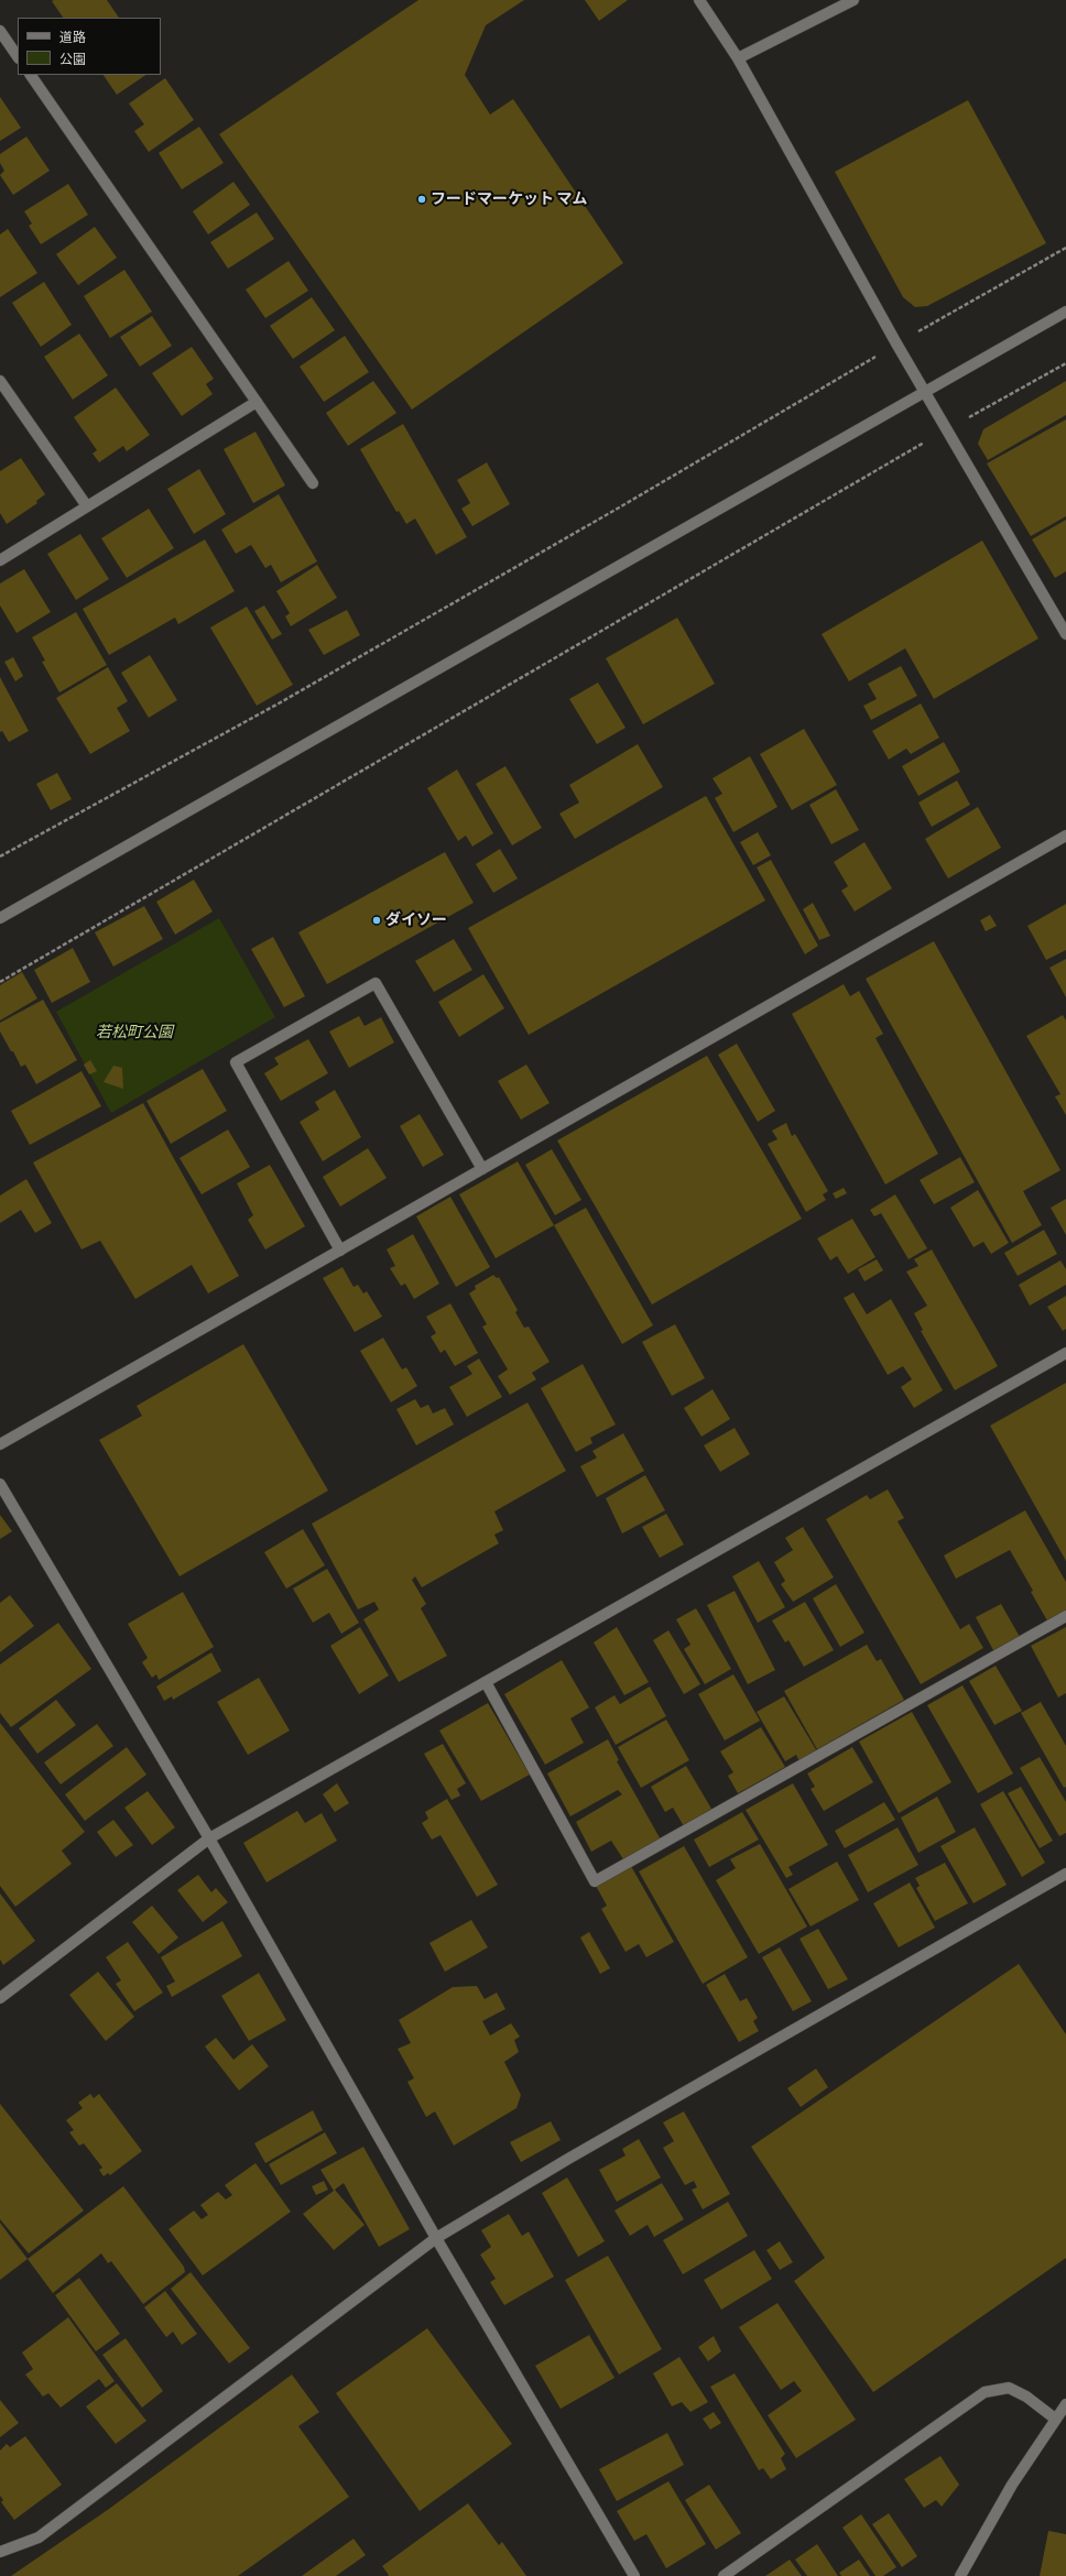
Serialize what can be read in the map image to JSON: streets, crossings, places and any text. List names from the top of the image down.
{
  "parks": ["若松町公園"],
  "places": ["フードマーケット マム", "ダイソー"],
  "legend": ["道路", "公園"]
}
